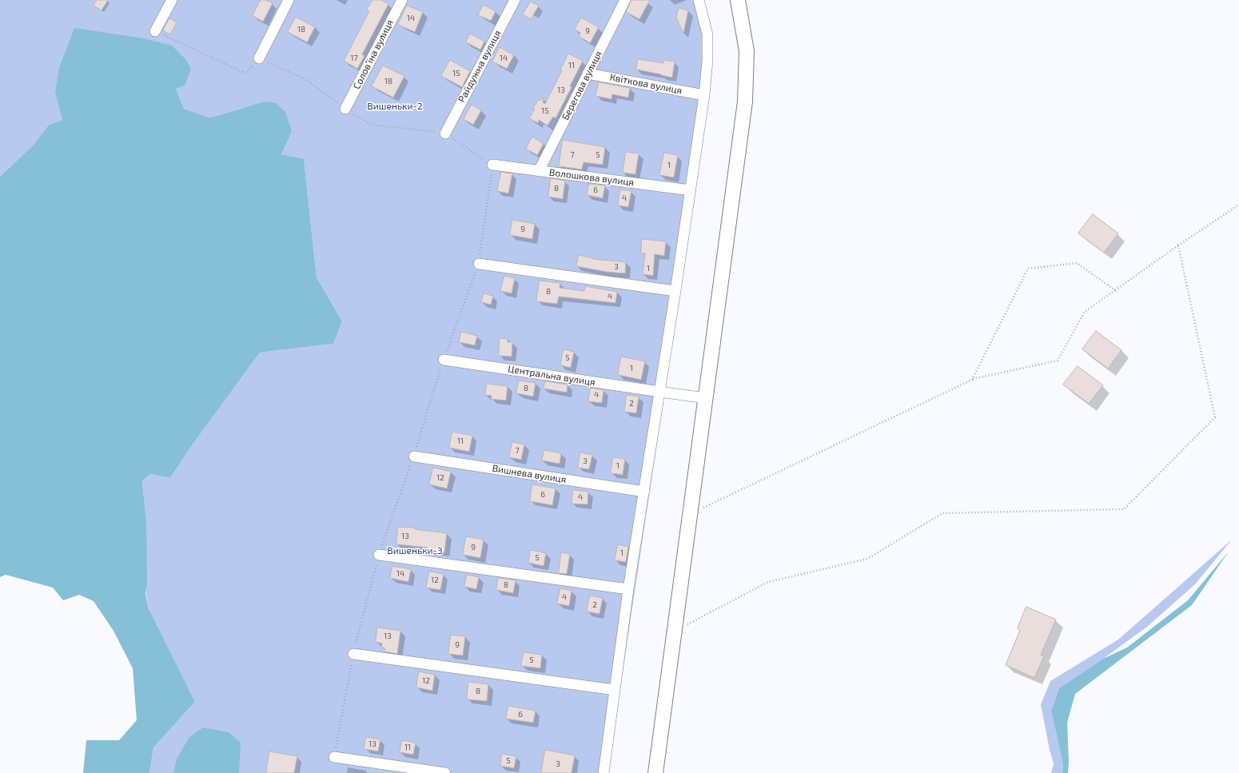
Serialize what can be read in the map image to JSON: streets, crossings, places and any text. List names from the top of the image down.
{
  "streets": {
    "street": [
      "Соловʼїна вулиця",
      "Райдужна вулиця",
      "Квіткова вулиця",
      "Берегова вулиця",
      "Волошкова вулиця",
      "Центральна вулиця",
      "Вишнева вулиця"
    ]
  },
  "crossings": [
    ["Квіткова вулиця", "Берегова вулиця"],
    ["Берегова вулиця", "Волошкова вулиця"]
  ],
  "parks": ["Вишеньки-2", "Вишеньки-3"],
  "house_numbers": [
    "14",
    "18",
    "9",
    "17",
    "14",
    "11",
    "15",
    "18",
    "13",
    "15",
    "7",
    "5",
    "1",
    "8",
    "6",
    "4",
    "9",
    "3",
    "1",
    "8",
    "4",
    "5",
    "1",
    "8",
    "4",
    "2",
    "11",
    "7",
    "3",
    "1",
    "12",
    "6",
    "4",
    "13",
    "9",
    "1",
    "5",
    "14",
    "12",
    "8",
    "4",
    "2",
    "13",
    "9",
    "5",
    "12",
    "8",
    "6",
    "13",
    "11",
    "5",
    "3"
  ]
}
